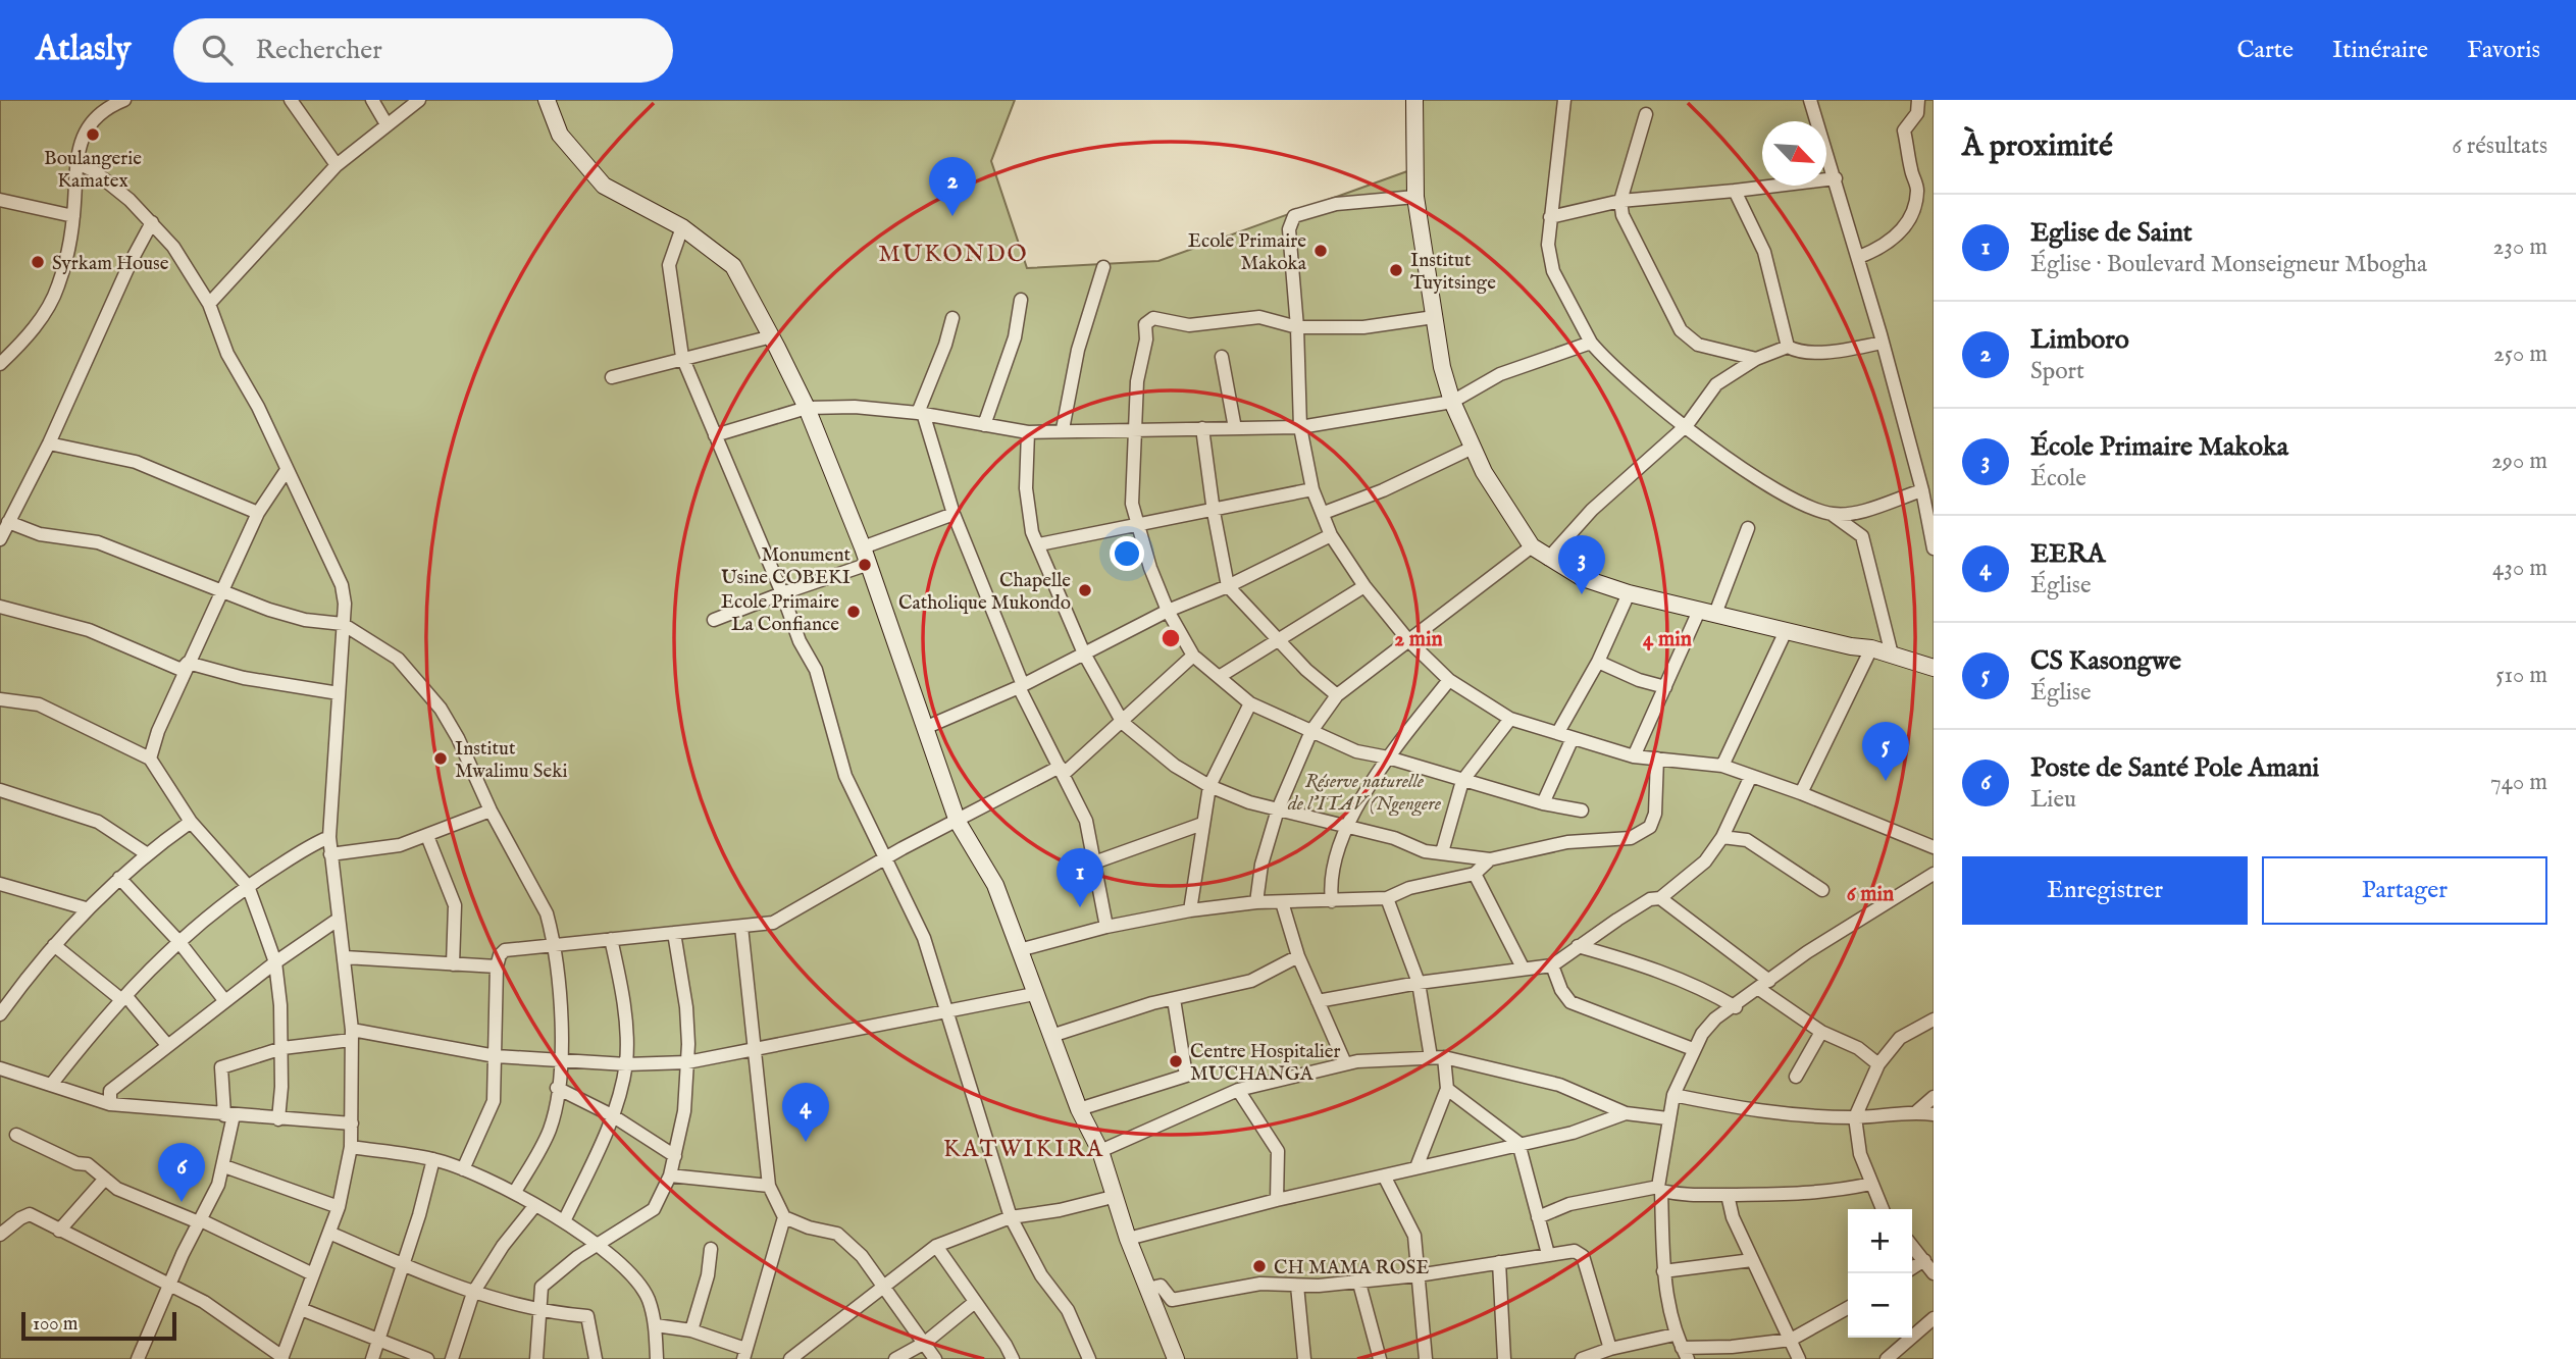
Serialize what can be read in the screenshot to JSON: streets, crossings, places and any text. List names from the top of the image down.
{
  "districts": ["MUKONDO", "KATWIKIRA"],
  "parks": ["Réserve naturelle de l'ITAV (Ngengere"],
  "places": [
    "Boulangerie Kamatex",
    "Ecole Primaire Makoka",
    "Syrkam House",
    "Institut Tuyitsinge",
    "Monument Usine COBEKI",
    "Chapelle Catholique Mukondo",
    "Ecole Primaire La Confiance",
    "Institut Mwalimu Seki",
    "Centre Hospitalier MUCHANGA",
    "CH MAMA ROSE"
  ],
  "scale_bar": "100 m",
  "north": "bottom right",
  "page": {
    "header": "Atlasly",
    "search": "Rechercher",
    "nav": ["Carte", "Itinéraire", "Favoris"],
    "heading": ["À proximité", "6 résultats"],
    "pins": [
      "2",
      "3",
      "5",
      "1",
      "4",
      "6"
    ],
    "list": [
      {
        "mark": "1",
        "name": "Eglise de Saint",
        "note": "Église · Boulevard Monseigneur Mbogha",
        "value": "230 m"
      },
      {
        "mark": "2",
        "name": "Limboro",
        "note": "Sport",
        "value": "250 m"
      },
      {
        "mark": "3",
        "name": "École Primaire Makoka",
        "note": "École",
        "value": "290 m"
      },
      {
        "mark": "4",
        "name": "EERA",
        "note": "Église",
        "value": "430 m"
      },
      {
        "mark": "5",
        "name": "CS Kasongwe",
        "note": "Église",
        "value": "510 m"
      },
      {
        "mark": "6",
        "name": "Poste de Santé Pole Amani",
        "note": "Lieu",
        "value": "740 m"
      }
    ],
    "buttons": ["Enregistrer", "Partager"],
    "map_buttons": ["+", "−"],
    "scale": "100 m"
  },
  "rings": ["2 min", "4 min", "6 min"]
}
